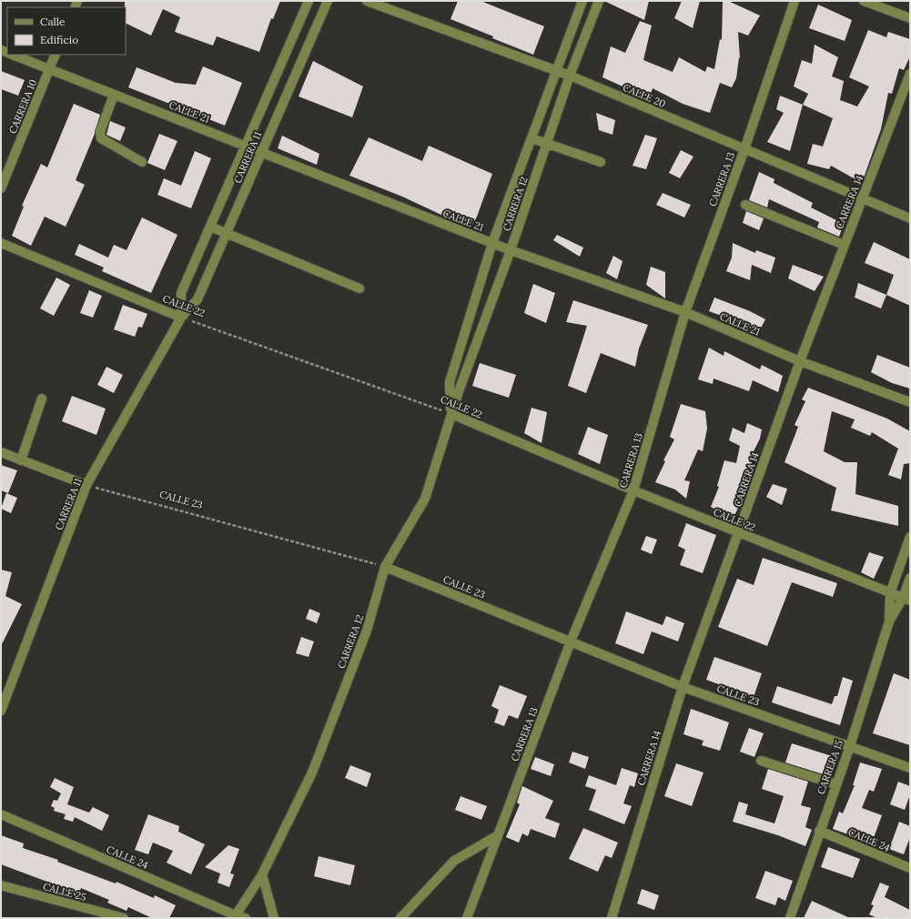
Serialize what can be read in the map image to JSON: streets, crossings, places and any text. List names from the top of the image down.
{
  "streets": {
    "street": [
      "CALLE 20",
      "CARRERA 10",
      "CALLE 21",
      "CARRERA 11",
      "CARRERA 13",
      "CARRERA 14",
      "CARRERA 12",
      "CALLE 22",
      "CALLE 23",
      "CARRERA 15",
      "CALLE 24",
      "CALLE 25"
    ]
  },
  "crossings": [
    ["CALLE 20", "CARRERA 13"],
    ["CALLE 20", "CARRERA 14"],
    ["CALLE 20", "CARRERA 12"],
    ["CARRERA 10", "CALLE 21"],
    ["CALLE 21", "CARRERA 11"],
    ["CALLE 21", "CARRERA 13"],
    ["CALLE 21", "CARRERA 14"],
    ["CALLE 21", "CARRERA 12"],
    ["CARRERA 11", "CALLE 22"],
    ["CARRERA 11", "CALLE 23"],
    ["CARRERA 13", "CALLE 22"],
    ["CARRERA 13", "CALLE 23"],
    ["CARRERA 14", "CALLE 22"],
    ["CARRERA 14", "CALLE 23"],
    ["CARRERA 12", "CALLE 22"],
    ["CARRERA 12", "CALLE 23"],
    ["CARRERA 12", "CALLE 24"],
    ["CALLE 22", "CARRERA 15"],
    ["CALLE 23", "CARRERA 15"],
    ["CARRERA 15", "CALLE 24"]
  ],
  "legend": ["Calle", "Edificio"]
}
